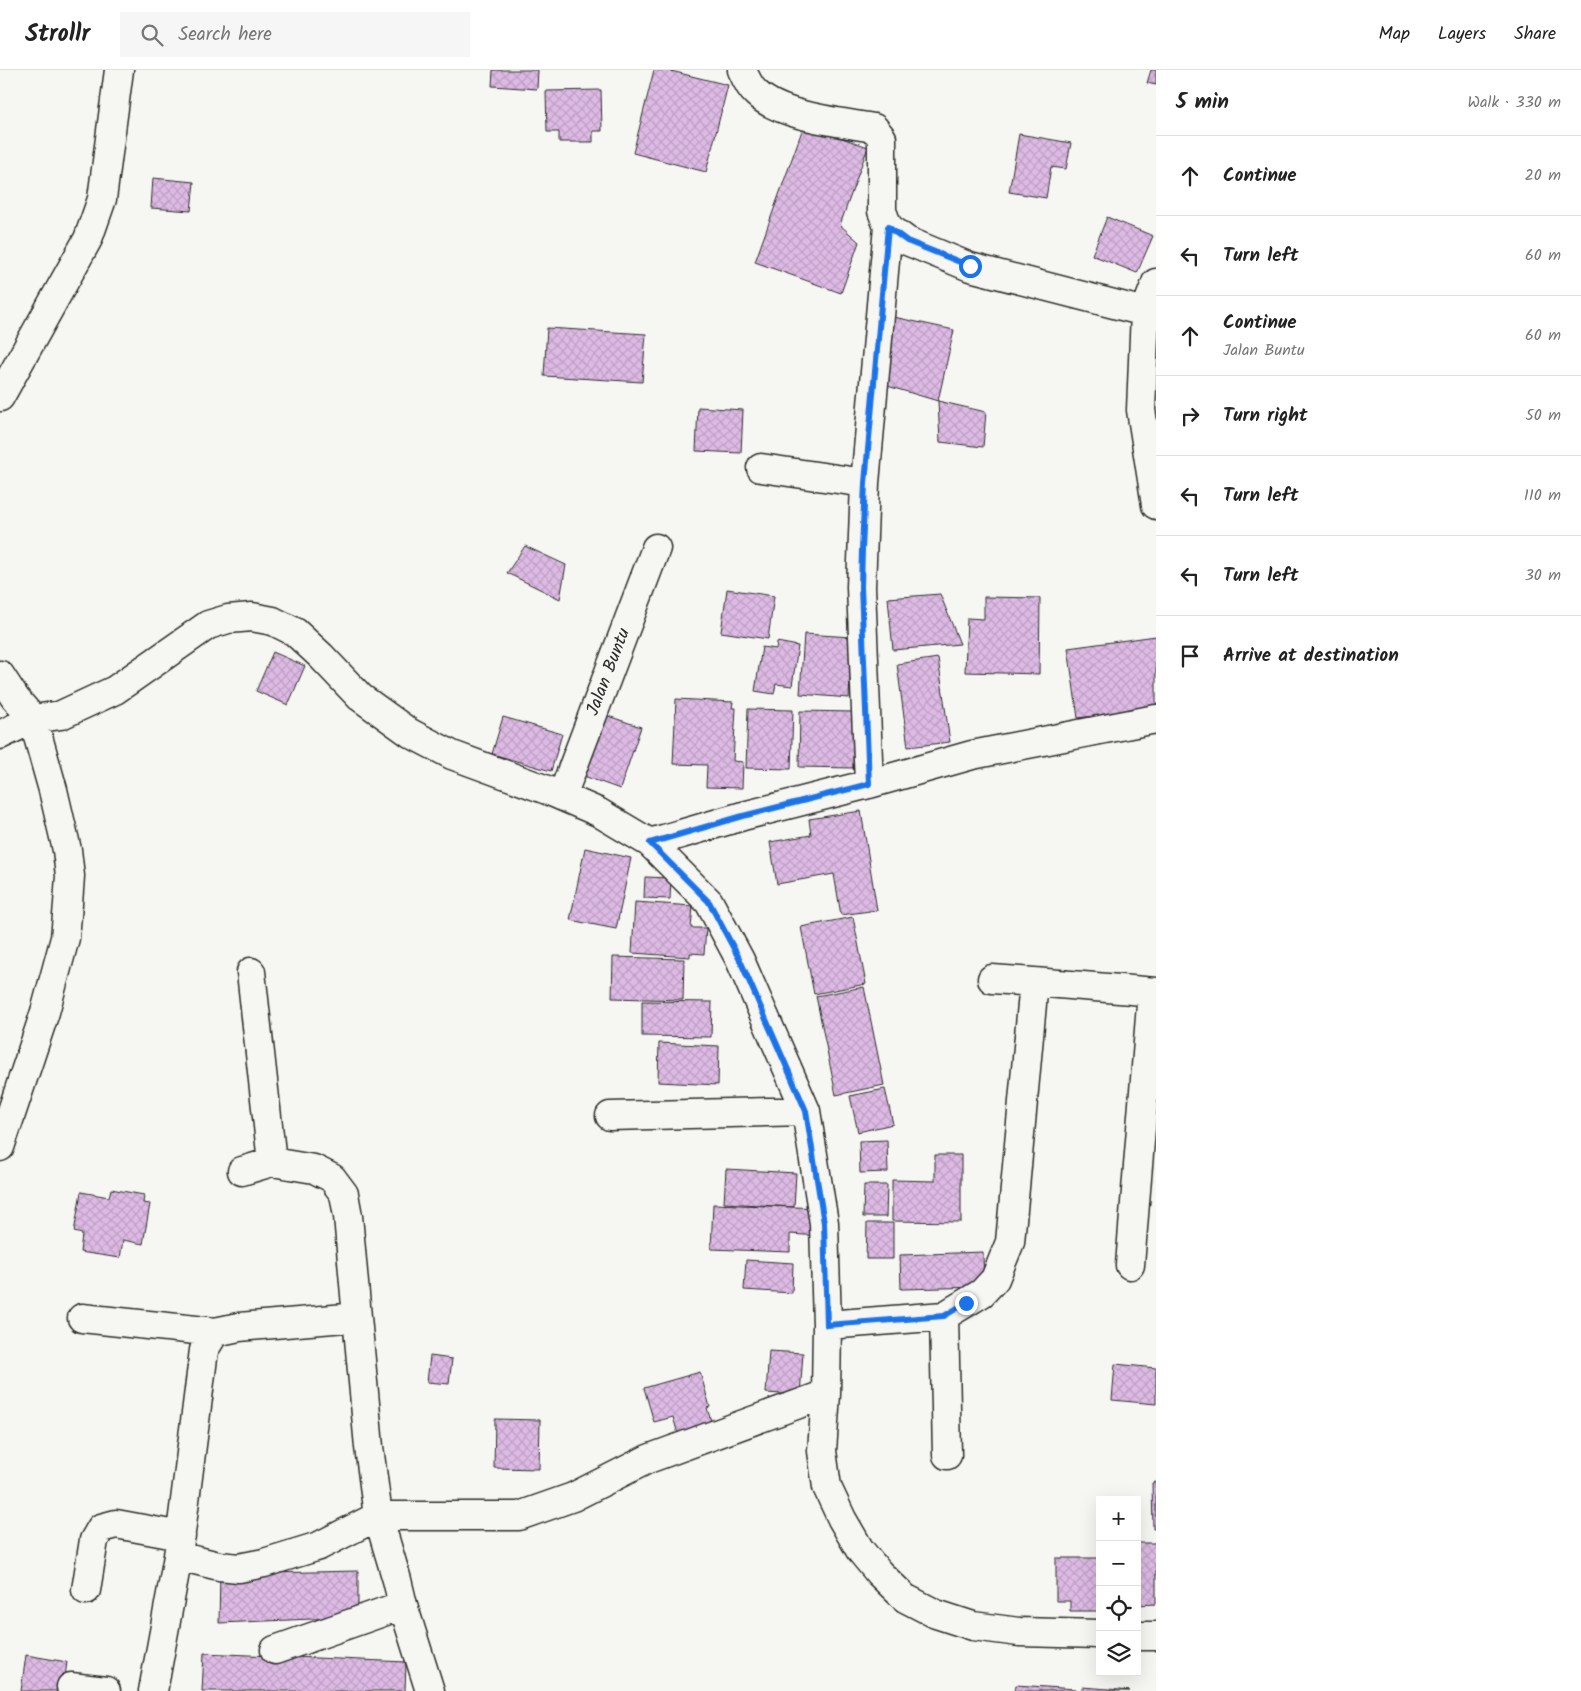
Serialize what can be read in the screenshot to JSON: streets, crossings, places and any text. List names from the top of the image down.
{
  "streets": {
    "street": ["Jalan Buntu"]
  },
  "page": {
    "header": "Strollr",
    "search": "Search here",
    "nav": ["Map", "Layers", "Share"],
    "heading": ["5 min", "Walk · 330 m"],
    "list": [
      ["Continue", "20 m"],
      ["Turn left", "60 m"],
      ["Continue", "Jalan Buntu", "60 m"],
      ["Turn right", "50 m"],
      ["Turn left", "110 m"],
      ["Turn left", "30 m"],
      "Arrive at destination"
    ],
    "map_buttons": ["+", "−"]
  }
}
